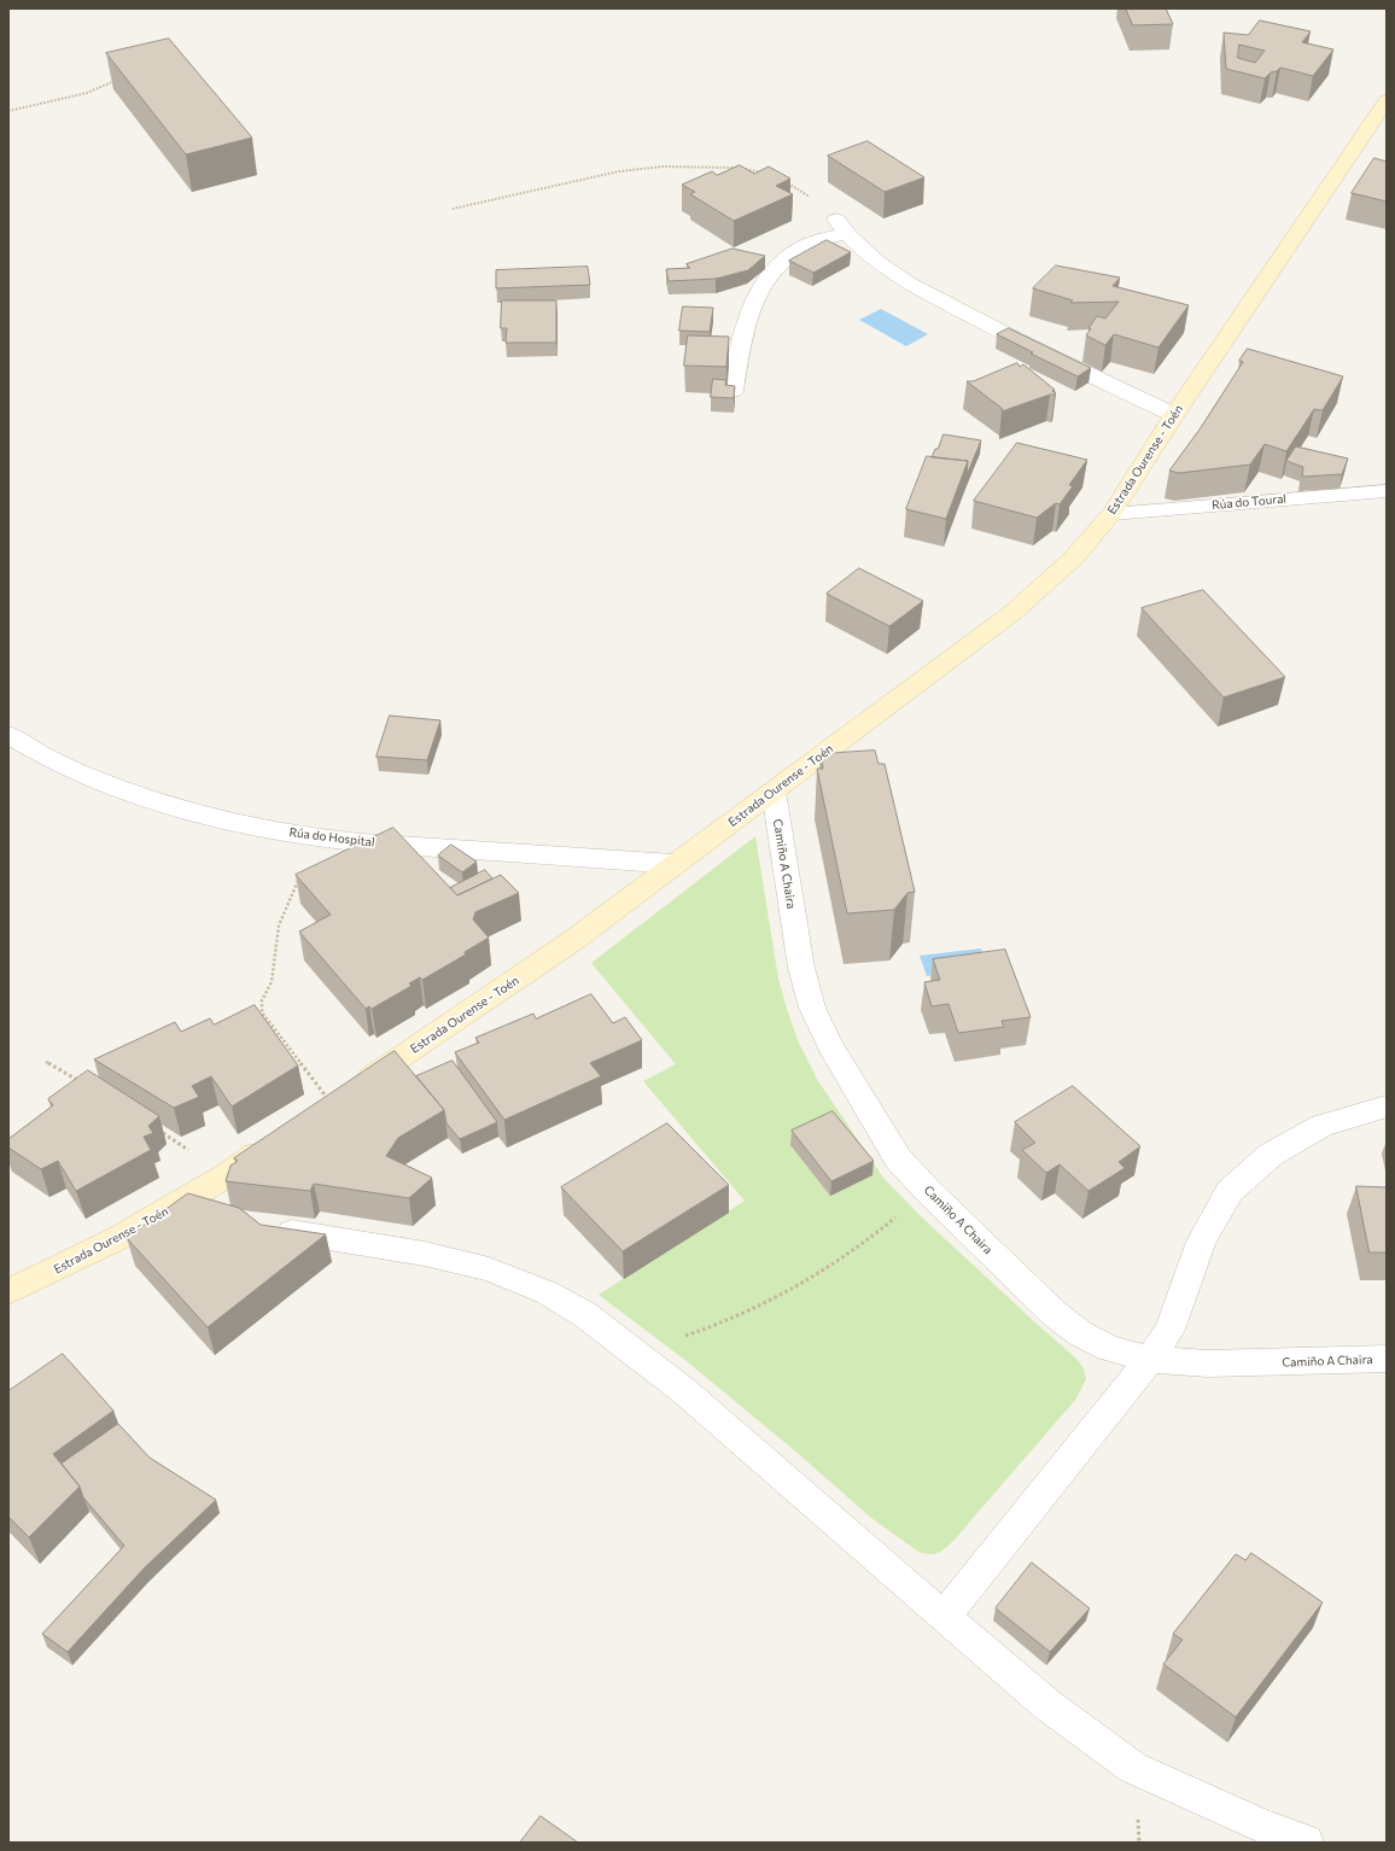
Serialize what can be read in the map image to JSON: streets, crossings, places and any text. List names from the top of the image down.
{
  "streets": {
    "street": [
      "Estrada Ourense - Toén",
      "Rúa do Toural",
      "Rúa do Hospital",
      "Camiño A Chaira"
    ]
  },
  "crossings": [
    ["Estrada Ourense - Toén", "Rúa do Toural"],
    ["Estrada Ourense - Toén", "Rúa do Hospital"],
    ["Estrada Ourense - Toén", "Camiño A Chaira"]
  ]
}
